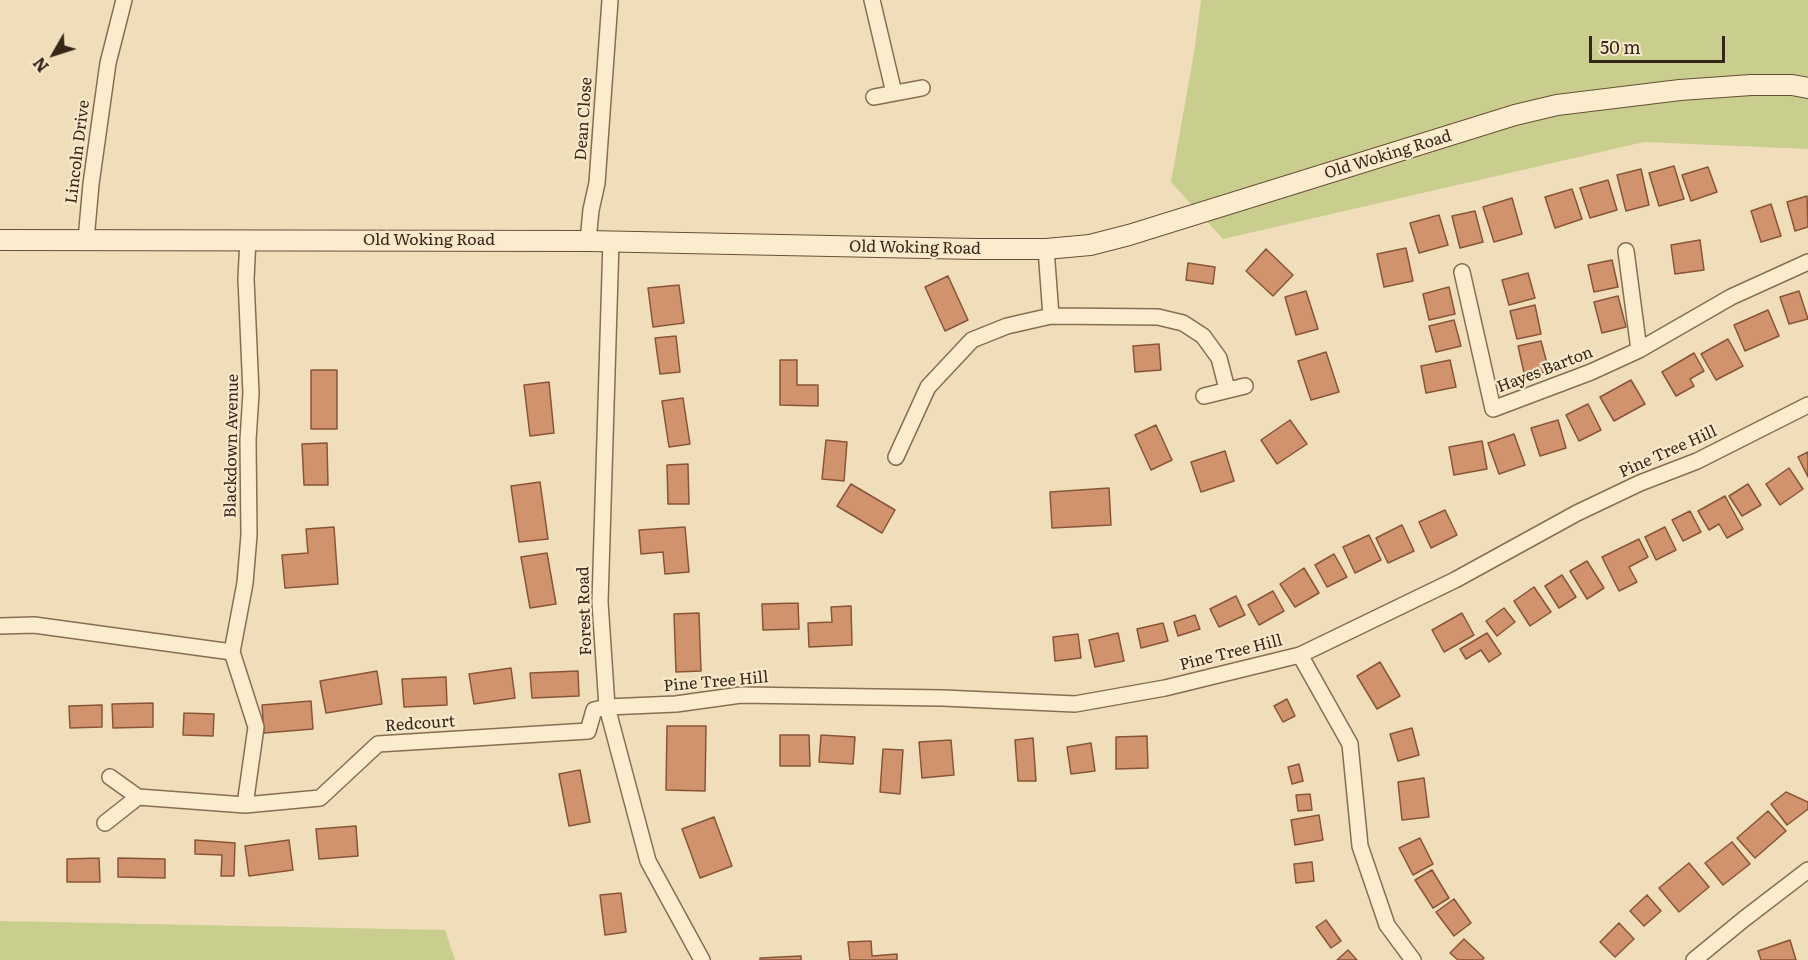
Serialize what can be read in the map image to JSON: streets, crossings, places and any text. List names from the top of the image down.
{
  "streets": {
    "main road": ["Old Woking Road"],
    "street": [
      "Dean Close",
      "Lincoln Drive",
      "Hayes Barton",
      "Blackdown Avenue",
      "Pine Tree Hill",
      "Forest Road",
      "Redcourt"
    ]
  },
  "crossings": [
    ["Dean Close", "Old Woking Road"],
    ["Lincoln Drive", "Old Woking Road"],
    ["Old Woking Road", "Blackdown Avenue"],
    ["Old Woking Road", "Forest Road"],
    ["Blackdown Avenue", "Redcourt"],
    ["Pine Tree Hill", "Forest Road"],
    ["Pine Tree Hill", "Redcourt"],
    ["Forest Road", "Redcourt"]
  ],
  "scale_bar": "50 m",
  "north": "bottom left"
}
